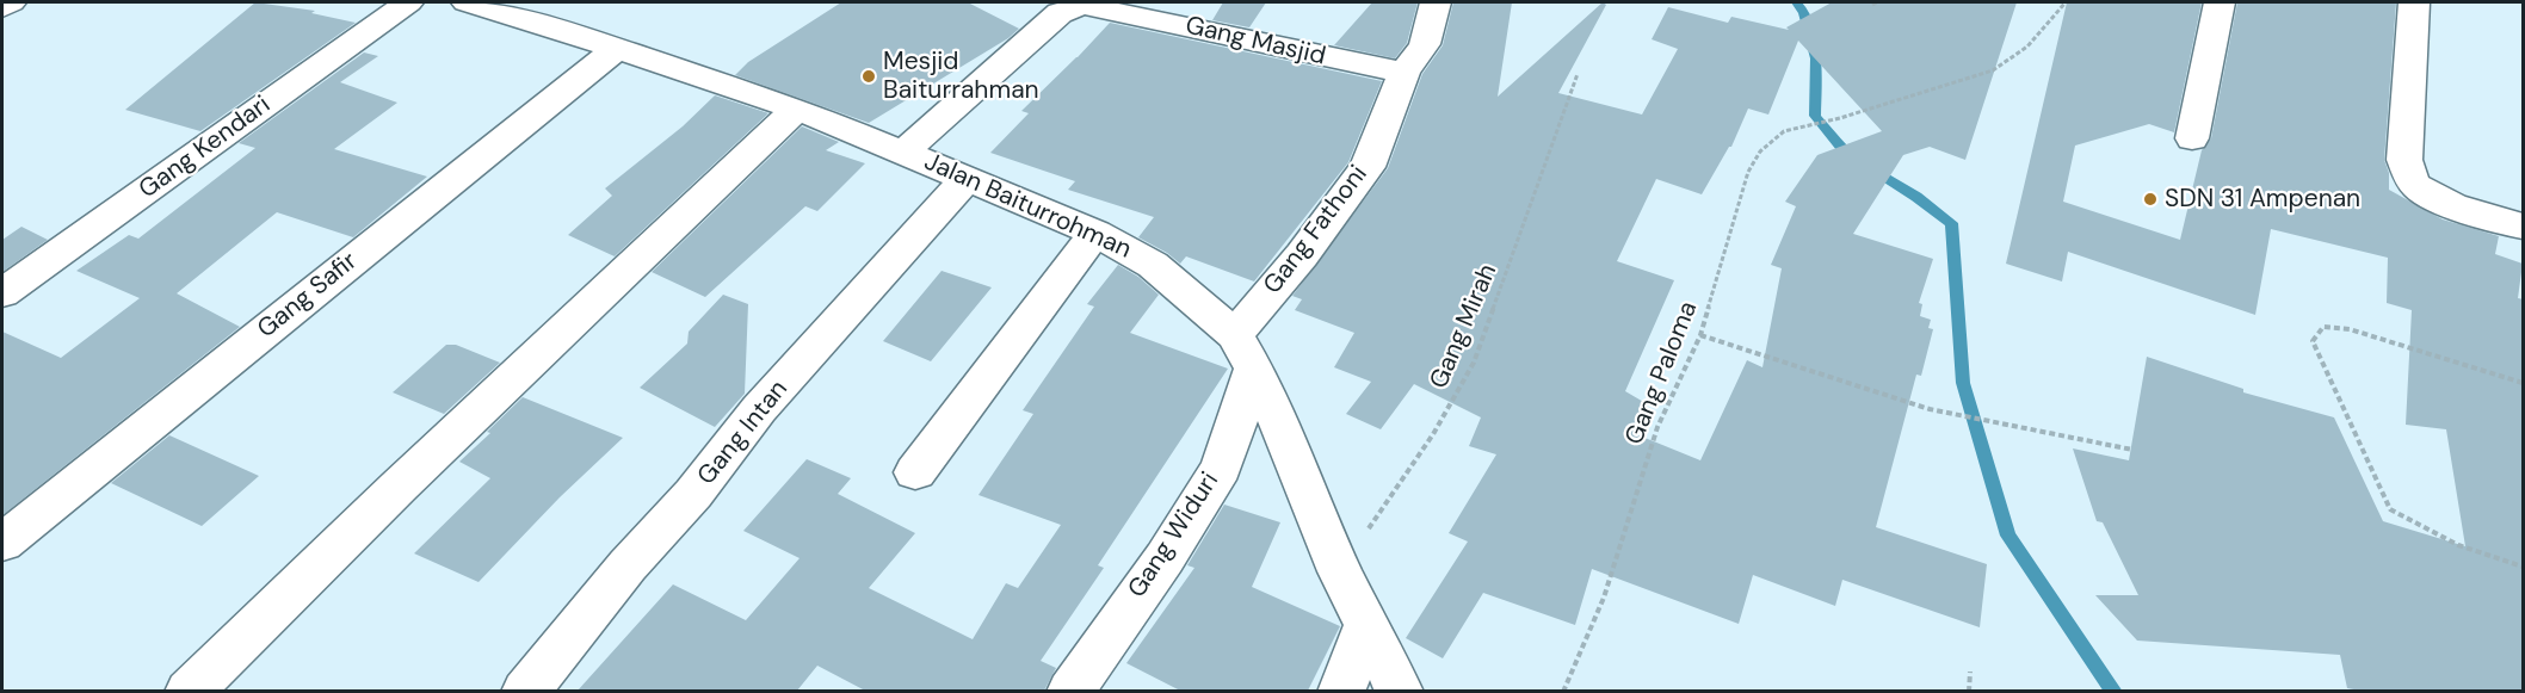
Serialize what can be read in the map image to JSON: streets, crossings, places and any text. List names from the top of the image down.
{
  "streets": {
    "street": [
      "Gang Masjid",
      "Gang Kendari",
      "Jalan Baiturrohman",
      "Gang Fathoni",
      "Gang Safir",
      "Gang Intan",
      "Gang Widuri"
    ],
    "path": ["Gang Mirah", "Gang Paloma"]
  },
  "crossings": [
    ["Gang Masjid", "Jalan Baiturrohman"],
    ["Gang Masjid", "Gang Fathoni"],
    ["Jalan Baiturrohman", "Gang Fathoni"],
    ["Jalan Baiturrohman", "Gang Safir"],
    ["Jalan Baiturrohman", "Gang Mirah"],
    ["Jalan Baiturrohman", "Gang Intan"],
    ["Jalan Baiturrohman", "Gang Widuri"],
    ["Gang Fathoni", "Gang Widuri"]
  ],
  "places": ["Mesjid Baiturrahman", "SDN 31 Ampenan"]
}
